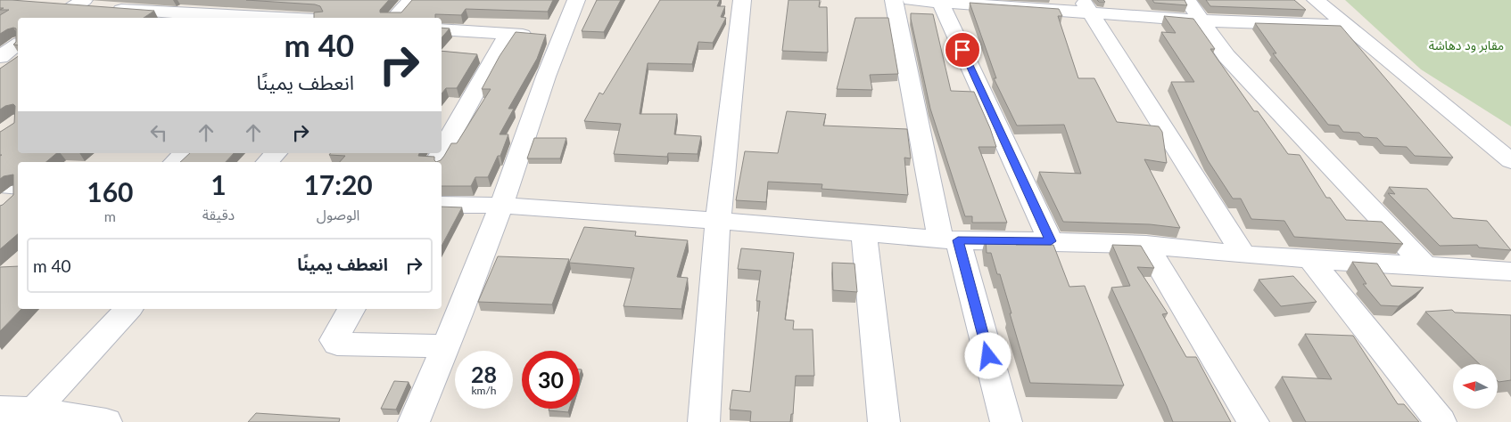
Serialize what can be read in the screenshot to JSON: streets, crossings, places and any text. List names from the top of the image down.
{
  "parks": ["مقابر ود دهاشة"],
  "north": "left",
  "page": {
    "turn": ["40 m", "انعطف يمينًا"],
    "eta": [
      "17:20",
      "الوصول",
      "1",
      "دقيقة",
      "160",
      "m"
    ],
    "list": [
      {
        "name": "انعطف يمينًا",
        "value": "40 m"
      }
    ],
    "speed": "28 km/h",
    "limit": "30"
  }
}
